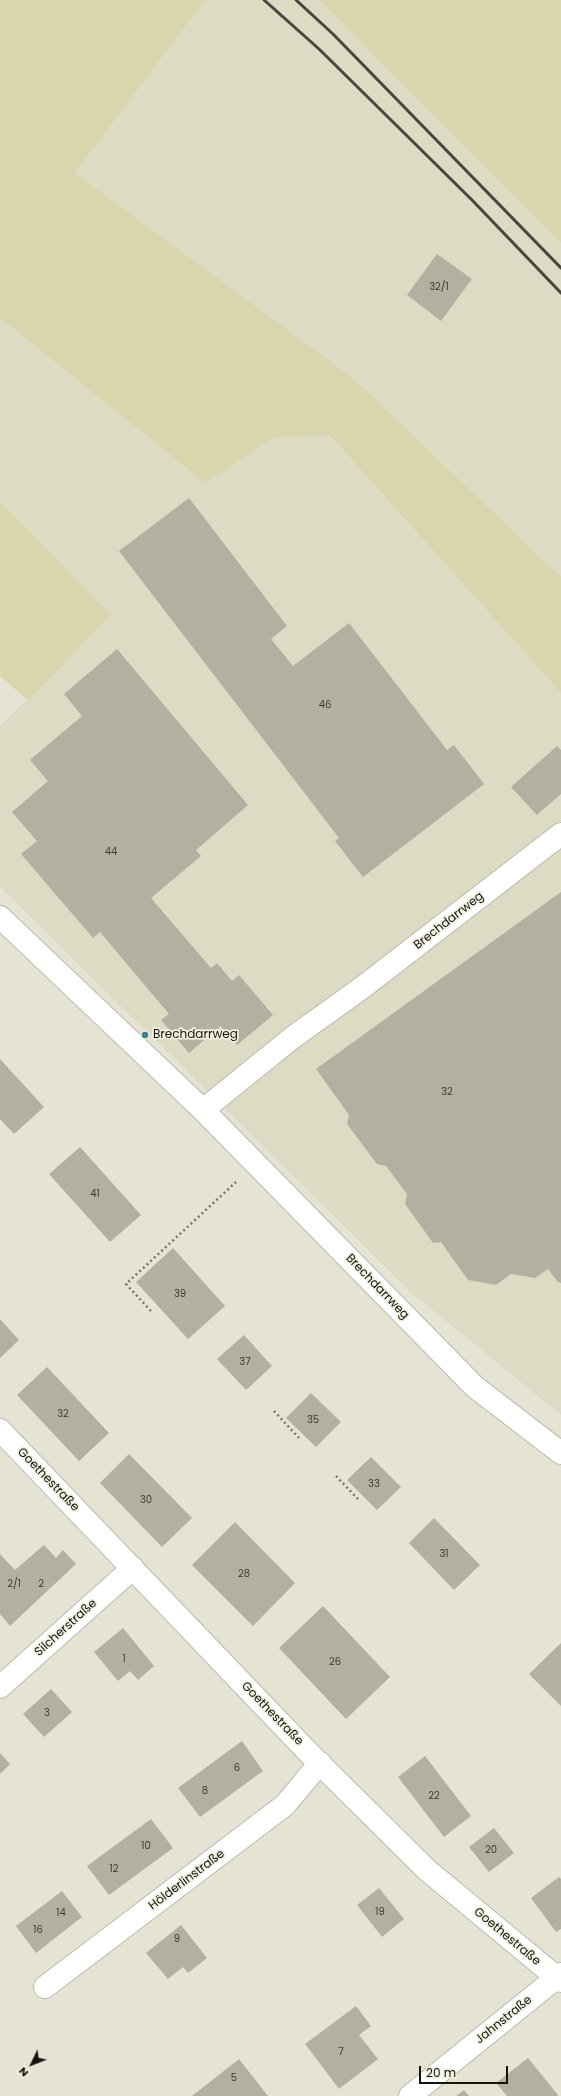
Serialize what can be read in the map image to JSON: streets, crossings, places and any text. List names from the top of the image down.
{
  "streets": {
    "street": [
      "Brechdarrweg",
      "Goethestraße",
      "Silcherstraße",
      "Hölderlinstraße",
      "Jahnstraße"
    ]
  },
  "crossings": [
    ["Goethestraße", "Silcherstraße"],
    ["Goethestraße", "Hölderlinstraße"],
    ["Goethestraße", "Jahnstraße"]
  ],
  "places": ["Brechdarrweg"],
  "house_numbers": [
    "32/1",
    "46",
    "44",
    "32",
    "41",
    "39",
    "37",
    "32",
    "35",
    "33",
    "30",
    "31",
    "28",
    "2/1",
    "2",
    "1",
    "26",
    "3",
    "6",
    "8",
    "22",
    "10",
    "20",
    "12",
    "19",
    "14",
    "16",
    "9",
    "7",
    "5"
  ],
  "scale_bar": "20 m",
  "north": "bottom left"
}
